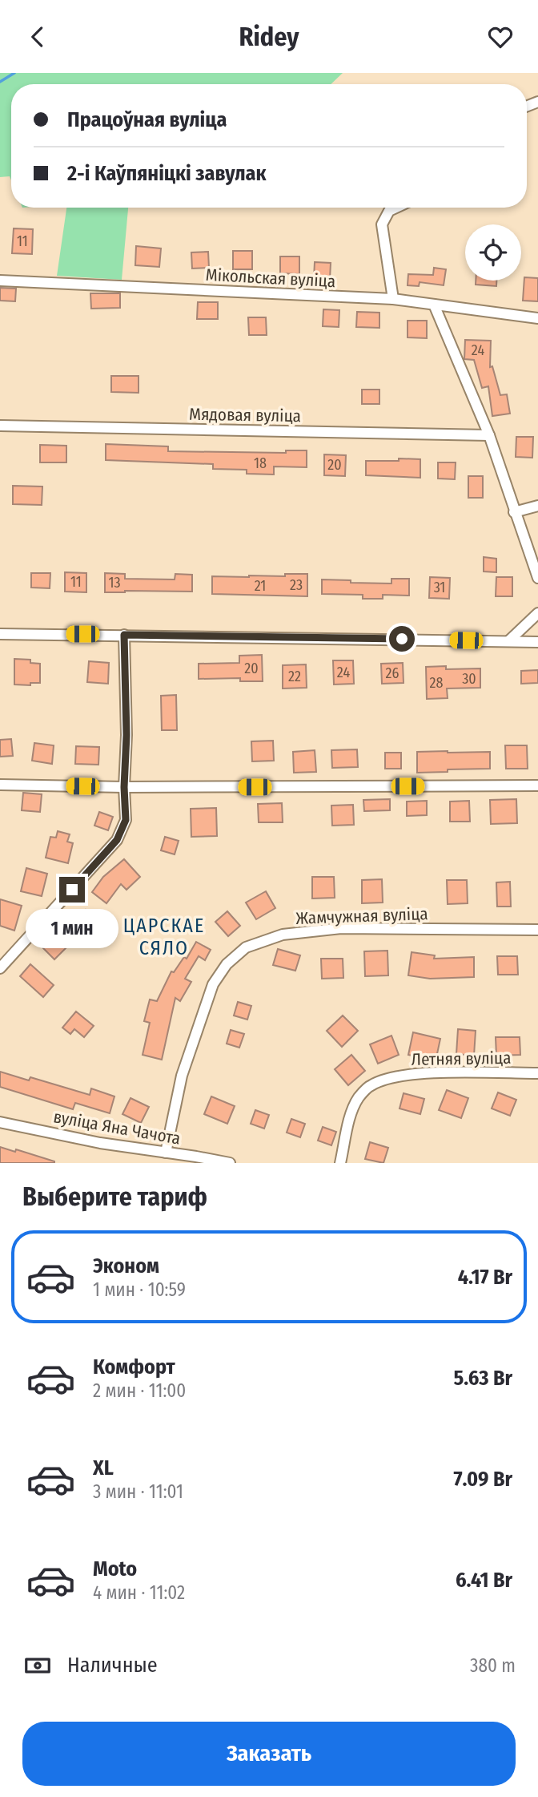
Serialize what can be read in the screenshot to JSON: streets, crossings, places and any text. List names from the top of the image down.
{
  "streets": {
    "street": [
      "Мікольская вуліца",
      "Мядовая вуліца",
      "Жамчужная вуліца",
      "Летняя вуліца",
      "вуліца Яна Чачота"
    ]
  },
  "crossings": [
    ["Жамчужная вуліца", "вуліца Яна Чачота"]
  ],
  "districts": ["ЦАРСКАЕ СЯЛО"],
  "house_numbers": [
    "11",
    "24",
    "18",
    "20",
    "11",
    "13",
    "23",
    "21",
    "31",
    "20",
    "24",
    "26",
    "22",
    "30",
    "28"
  ],
  "page": {
    "header": "Ridey",
    "banner": ["Працоўная вуліца", "2-і Каўпяніцкі завулак"],
    "bubble": "1 мин",
    "heading": "Выберите тариф",
    "list": [
      {
        "name": "Эконом",
        "note": "1 мин · 10:59",
        "value": "4.17 Br"
      },
      {
        "name": "Комфорт",
        "note": "2 мин · 11:00",
        "value": "5.63 Br"
      },
      {
        "name": "XL",
        "note": "3 мин · 11:01",
        "value": "7.09 Br"
      },
      {
        "name": "Moto",
        "note": "4 мин · 11:02",
        "value": "6.41 Br"
      }
    ],
    "pay": ["Наличные", "380 m"],
    "buttons": "Заказать"
  }
}
